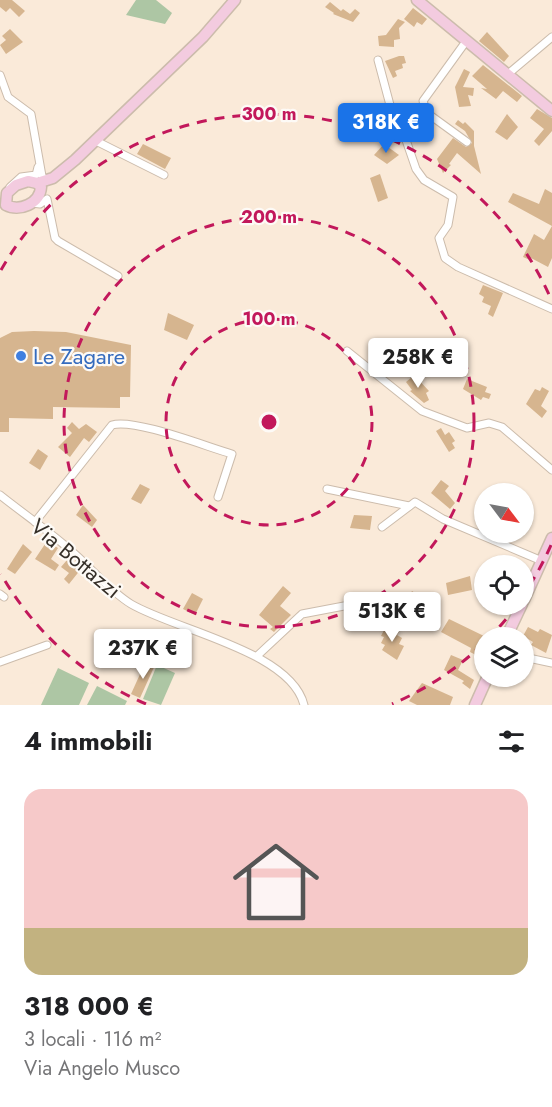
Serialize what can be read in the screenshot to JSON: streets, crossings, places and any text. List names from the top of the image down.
{
  "streets": {
    "street": ["Via Bottazzi"]
  },
  "places": ["Le Zagare"],
  "north": "bottom right",
  "page": {
    "price": [
      "318K €",
      "258K €",
      "513K €",
      "237K €"
    ],
    "heading": "4 immobili",
    "list": [
      {
        "name": "318 000 €",
        "note": "3 locali · 116 m² · Via Angelo Musco"
      }
    ]
  },
  "rings": ["300 m", "200 m", "100 m"]
}
